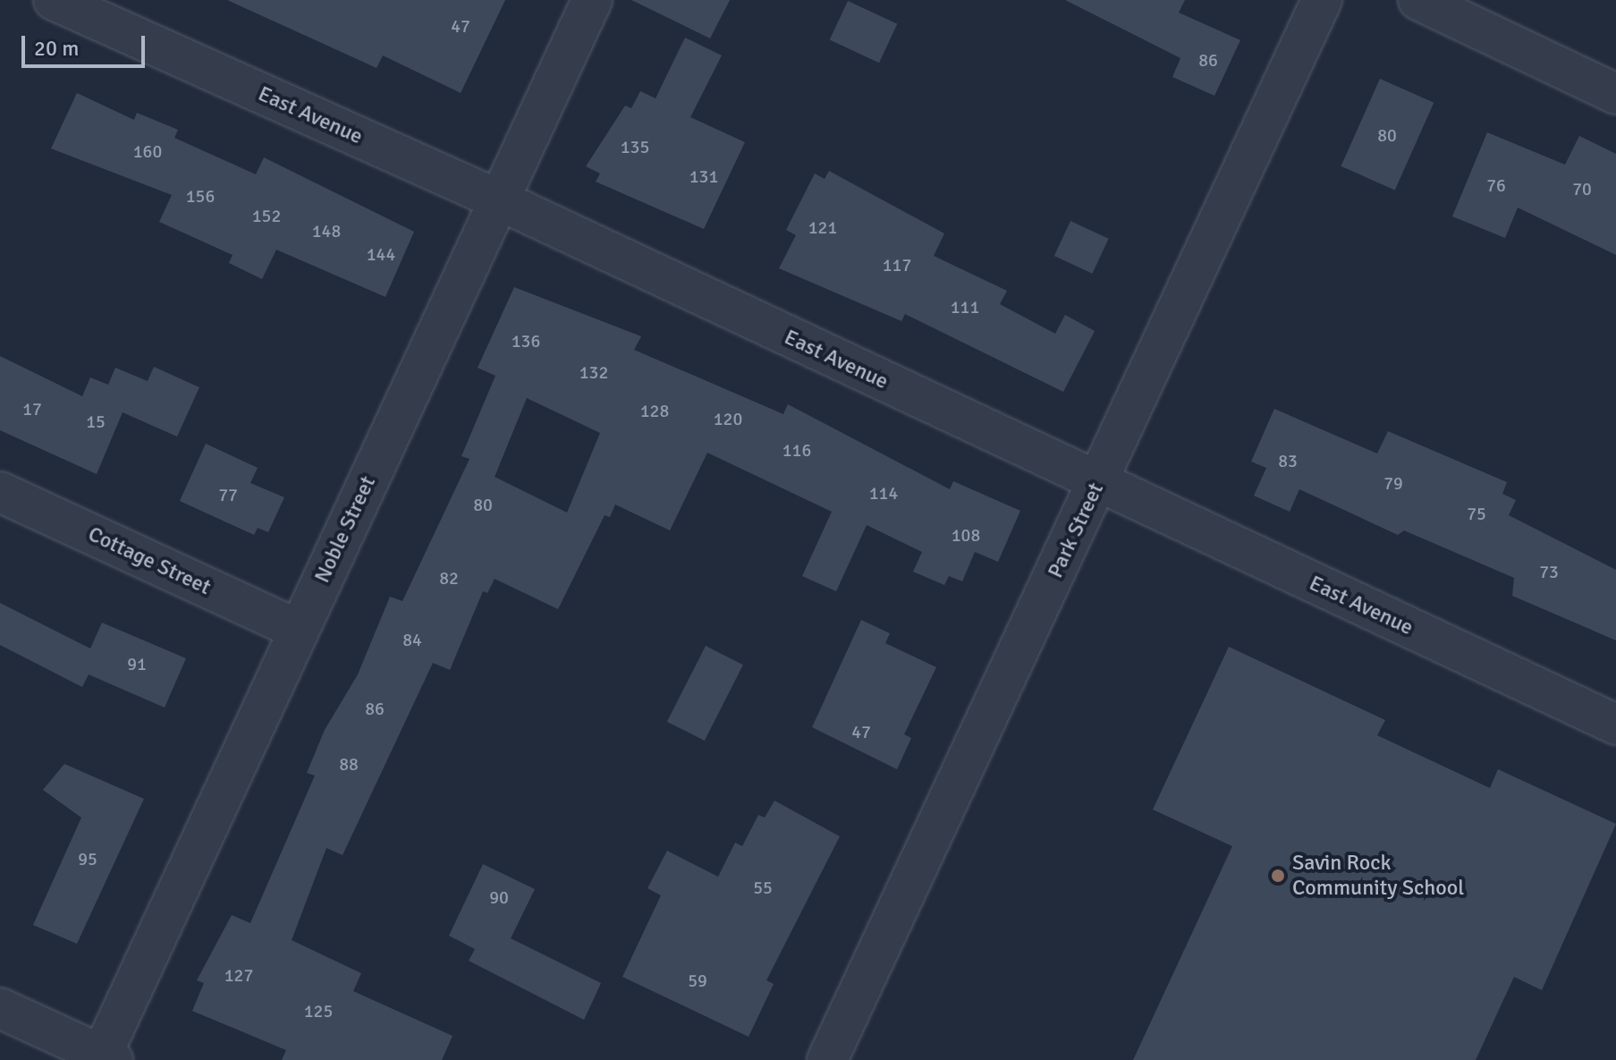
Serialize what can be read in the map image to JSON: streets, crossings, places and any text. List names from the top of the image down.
{
  "streets": {
    "street": [
      "East Avenue",
      "Noble Street",
      "Park Street",
      "Cottage Street"
    ]
  },
  "crossings": [
    ["East Avenue", "Noble Street"],
    ["East Avenue", "Park Street"],
    ["Noble Street", "Cottage Street"]
  ],
  "places": ["Savin Rock Community School"],
  "house_numbers": [
    "47",
    "86",
    "80",
    "135",
    "160",
    "131",
    "76",
    "70",
    "156",
    "152",
    "121",
    "148",
    "144",
    "117",
    "111",
    "136",
    "132",
    "17",
    "128",
    "120",
    "15",
    "116",
    "83",
    "79",
    "114",
    "77",
    "80",
    "75",
    "108",
    "73",
    "82",
    "84",
    "91",
    "86",
    "47",
    "88",
    "95",
    "55",
    "90",
    "127",
    "59",
    "125"
  ],
  "scale_bar": "20 m"
}
